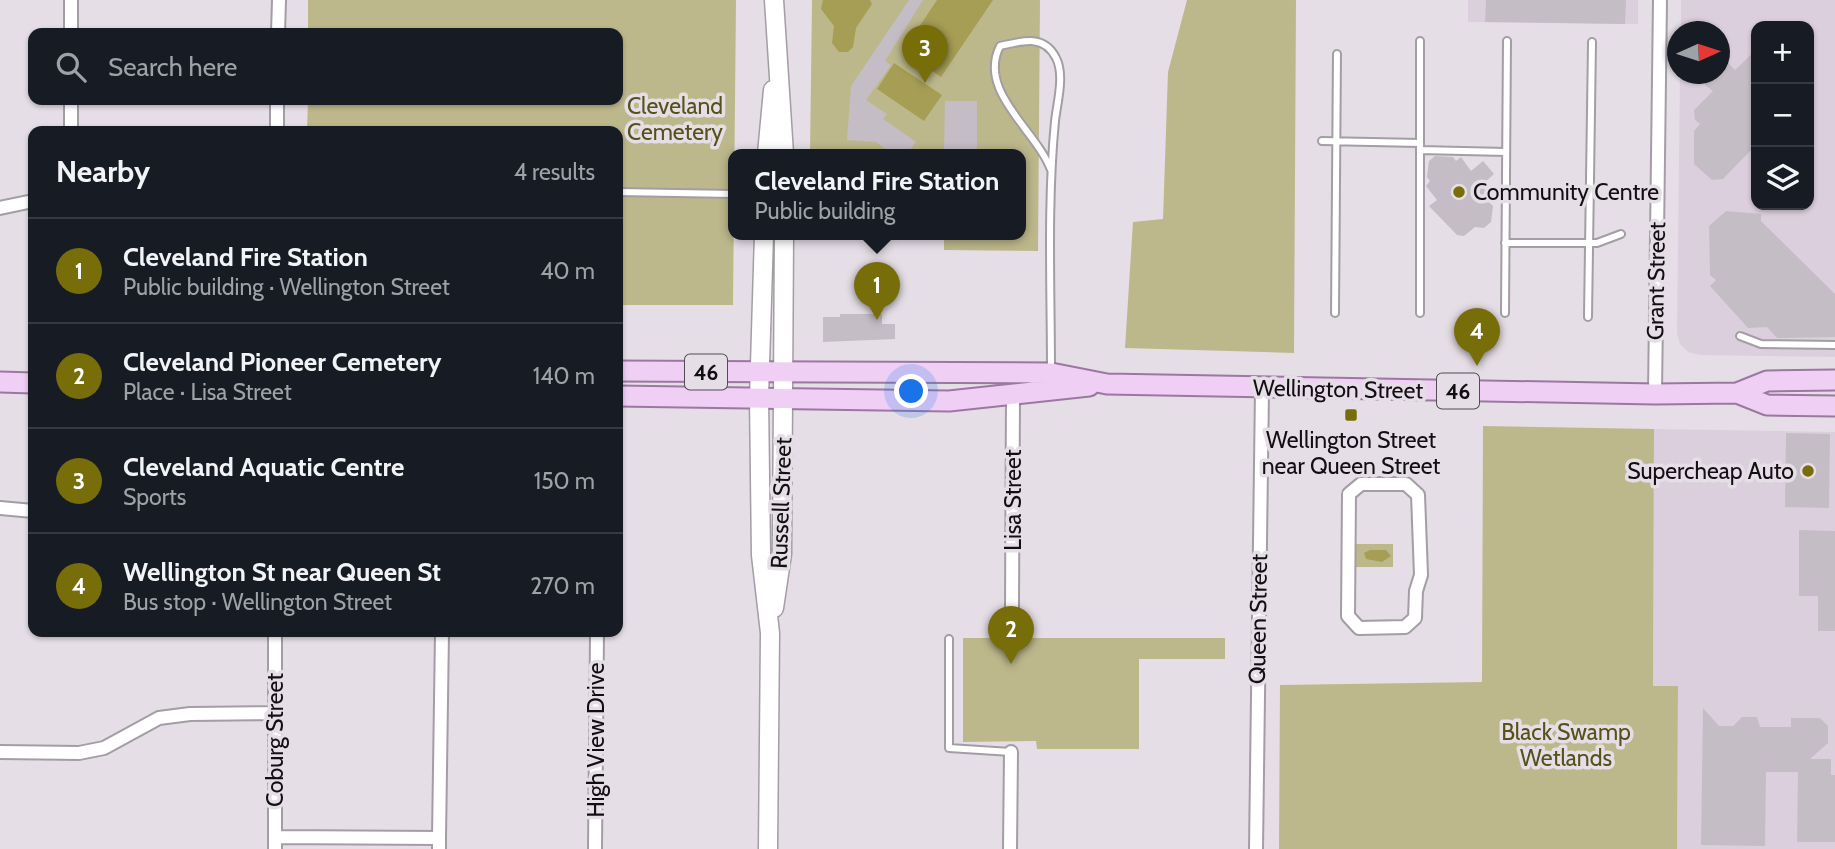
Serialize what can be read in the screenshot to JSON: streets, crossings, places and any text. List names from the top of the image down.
{
  "streets": {
    "main road": ["46", "Wellington Street", "Russell Street"],
    "street": [
      "Grant Street",
      "Lisa Street",
      "Queen Street",
      "Coburg Street",
      "High View Drive"
    ]
  },
  "crossings": [
    ["Grant Street", "Wellington Street"],
    ["Wellington Street", "Lisa Street"],
    ["Wellington Street", "Russell Street"],
    ["Wellington Street", "Queen Street"]
  ],
  "parks": ["Cleveland Cemetery", "Black Swamp Wetlands"],
  "places": {
    "other": ["Community Centre", "Supercheap Auto"],
    "transit": ["Wellington Street near Queen Street"]
  },
  "north": "right",
  "page": {
    "map_buttons": ["+", "−"],
    "pins": [
      "3",
      "1",
      "4",
      "2"
    ],
    "search": "Search here",
    "heading": ["Nearby", "4 results"],
    "popup": ["Cleveland Fire Station", "Public building"],
    "list": [
      {
        "mark": "1",
        "name": "Cleveland Fire Station",
        "note": "Public building · Wellington Street",
        "value": "40 m"
      },
      {
        "mark": "2",
        "name": "Cleveland Pioneer Cemetery",
        "note": "Place · Lisa Street",
        "value": "140 m"
      },
      {
        "mark": "3",
        "name": "Cleveland Aquatic Centre",
        "note": "Sports",
        "value": "150 m"
      },
      {
        "mark": "4",
        "name": "Wellington St near Queen St",
        "note": "Bus stop · Wellington Street",
        "value": "270 m"
      }
    ]
  }
}
